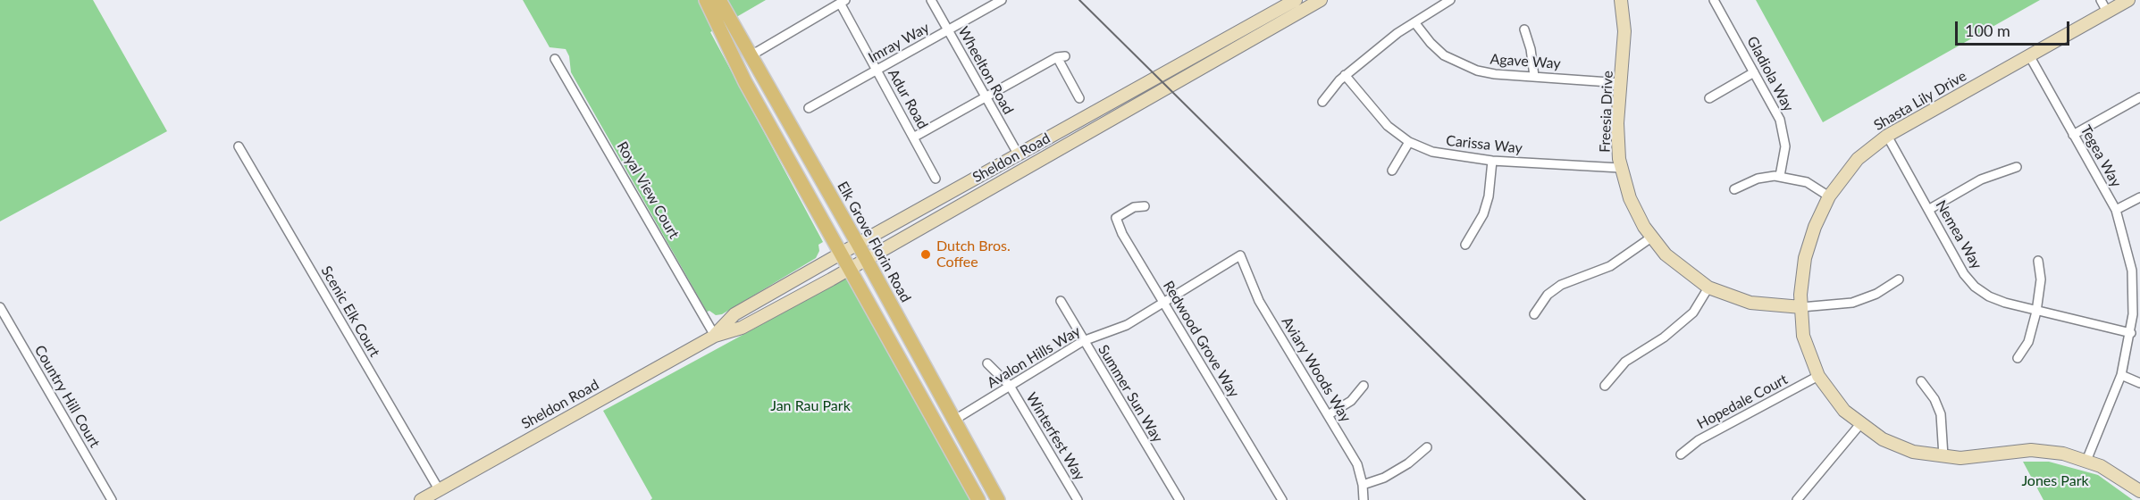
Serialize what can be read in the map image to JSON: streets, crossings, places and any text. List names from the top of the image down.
{
  "streets": {
    "main road": [
      "Shasta Lily Drive",
      "Freesia Drive",
      "Sheldon Road",
      "Elk Grove Florin Road"
    ],
    "street": [
      "Imray Way",
      "Agave Way",
      "Wheelton Road",
      "Gladiola Way",
      "Adur Road",
      "Carissa Way",
      "Tegea Way",
      "Royal View Court",
      "Nemea Way",
      "Scenic Elk Court",
      "Redwood Grove Way",
      "Avalon Hills Way",
      "Aviary Woods Way",
      "Summer Sun Way",
      "Country Hill Court",
      "Hopedale Court",
      "Winterfest Way"
    ]
  },
  "crossings": [
    ["Imray Way", "Wheelton Road"],
    ["Imray Way", "Adur Road"],
    ["Agave Way", "Freesia Drive"],
    ["Wheelton Road", "Sheldon Road"],
    ["Shasta Lily Drive", "Freesia Drive"],
    ["Shasta Lily Drive", "Tegea Way"],
    ["Shasta Lily Drive", "Nemea Way"],
    ["Shasta Lily Drive", "Hopedale Court"],
    ["Freesia Drive", "Carissa Way"],
    ["Tegea Way", "Nemea Way"],
    ["Sheldon Road", "Royal View Court"],
    ["Sheldon Road", "Elk Grove Florin Road"],
    ["Sheldon Road", "Scenic Elk Court"],
    ["Elk Grove Florin Road", "Avalon Hills Way"],
    ["Redwood Grove Way", "Avalon Hills Way"],
    ["Avalon Hills Way", "Aviary Woods Way"],
    ["Avalon Hills Way", "Summer Sun Way"],
    ["Avalon Hills Way", "Winterfest Way"]
  ],
  "parks": ["Jan Rau Park", "Jones Park"],
  "places": ["Dutch Bros. Coffee"],
  "scale_bar": "100 m"
}
